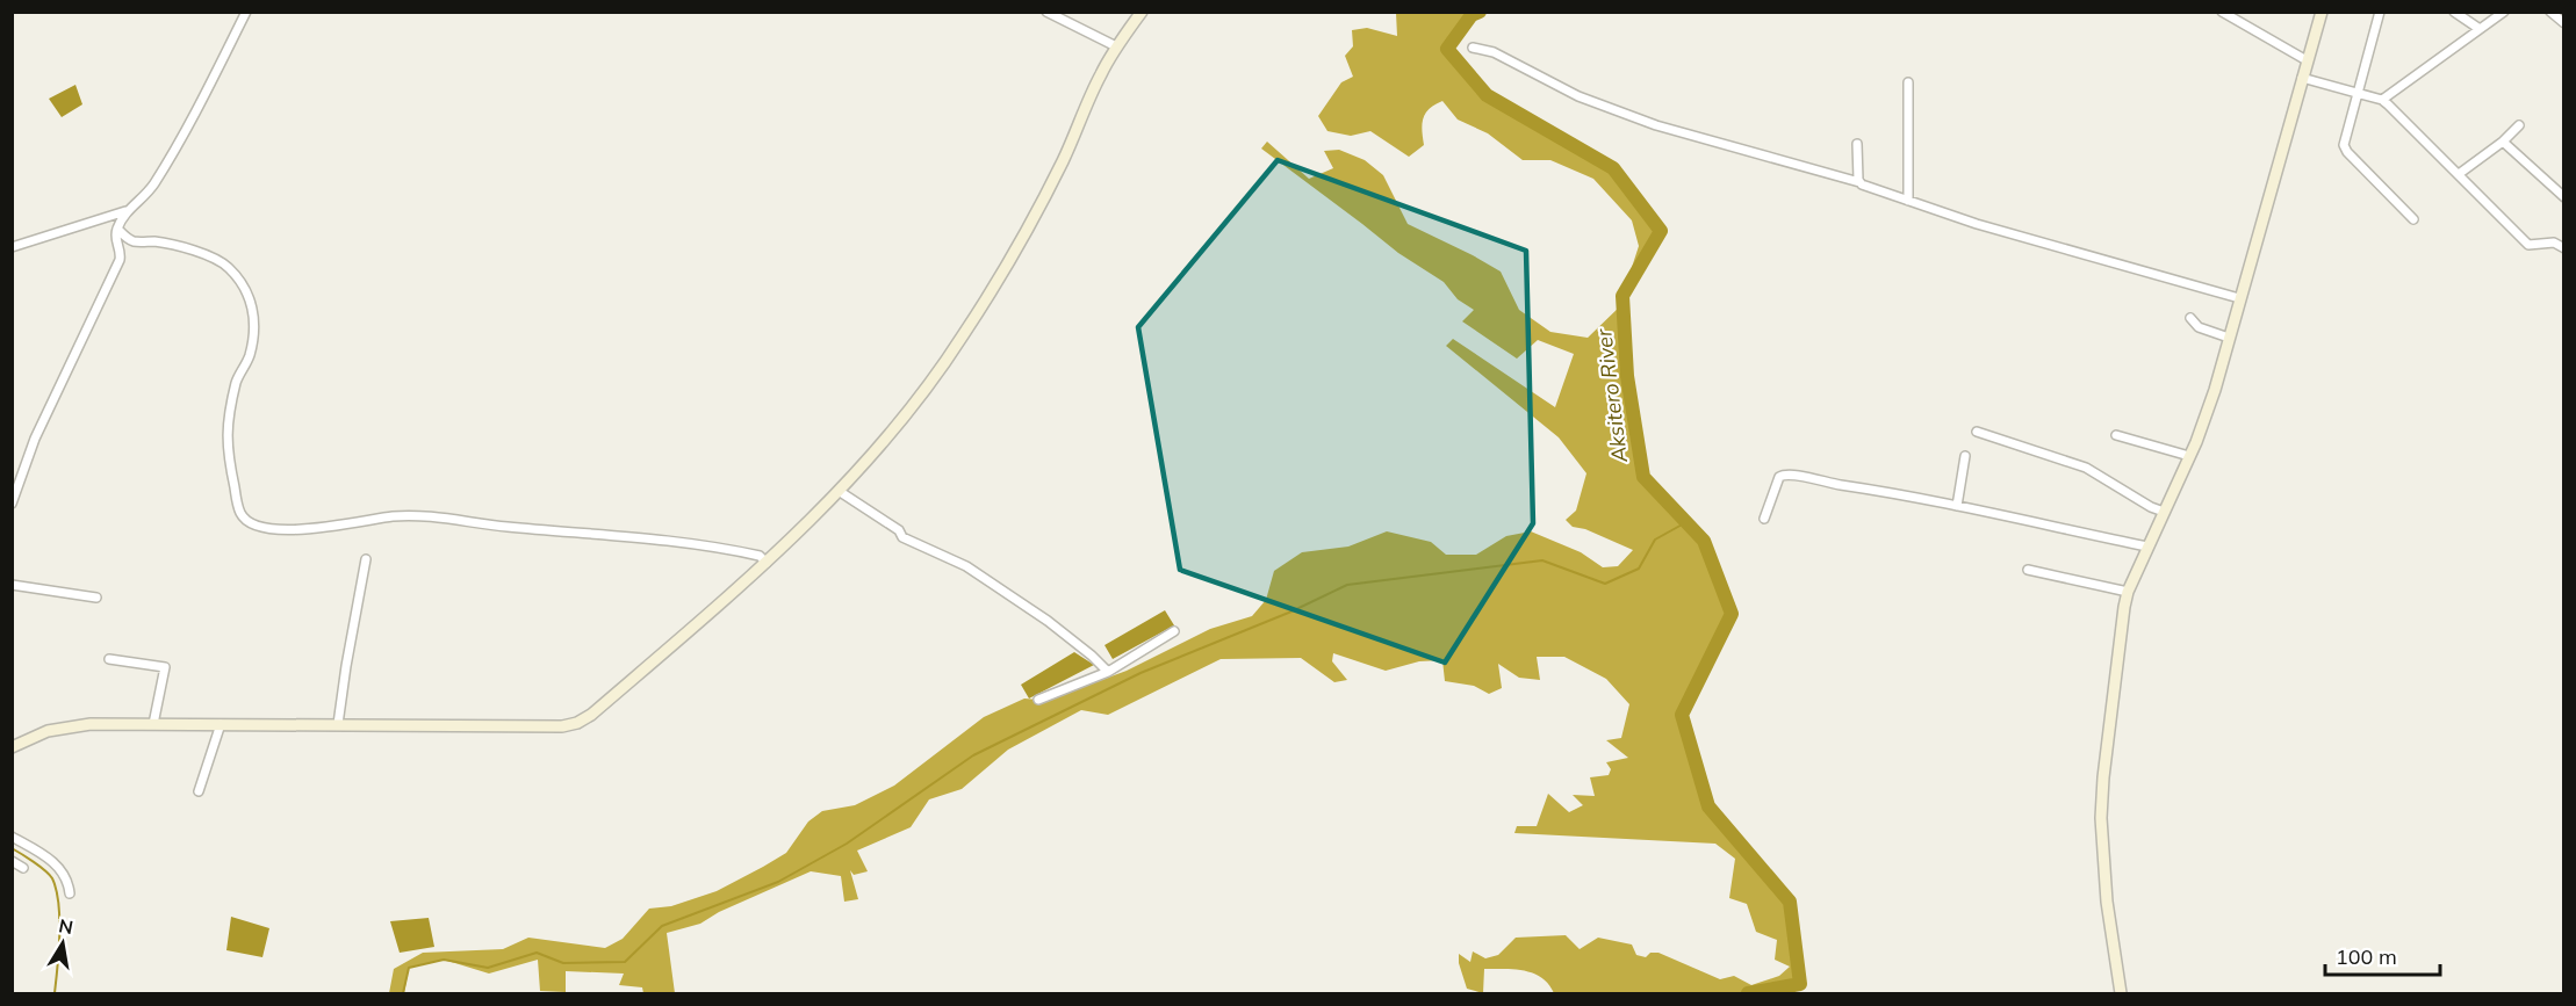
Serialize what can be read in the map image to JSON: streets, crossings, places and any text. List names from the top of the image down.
{
  "water": ["Aksitero River"],
  "scale_bar": "100 m",
  "north": "top"
}
